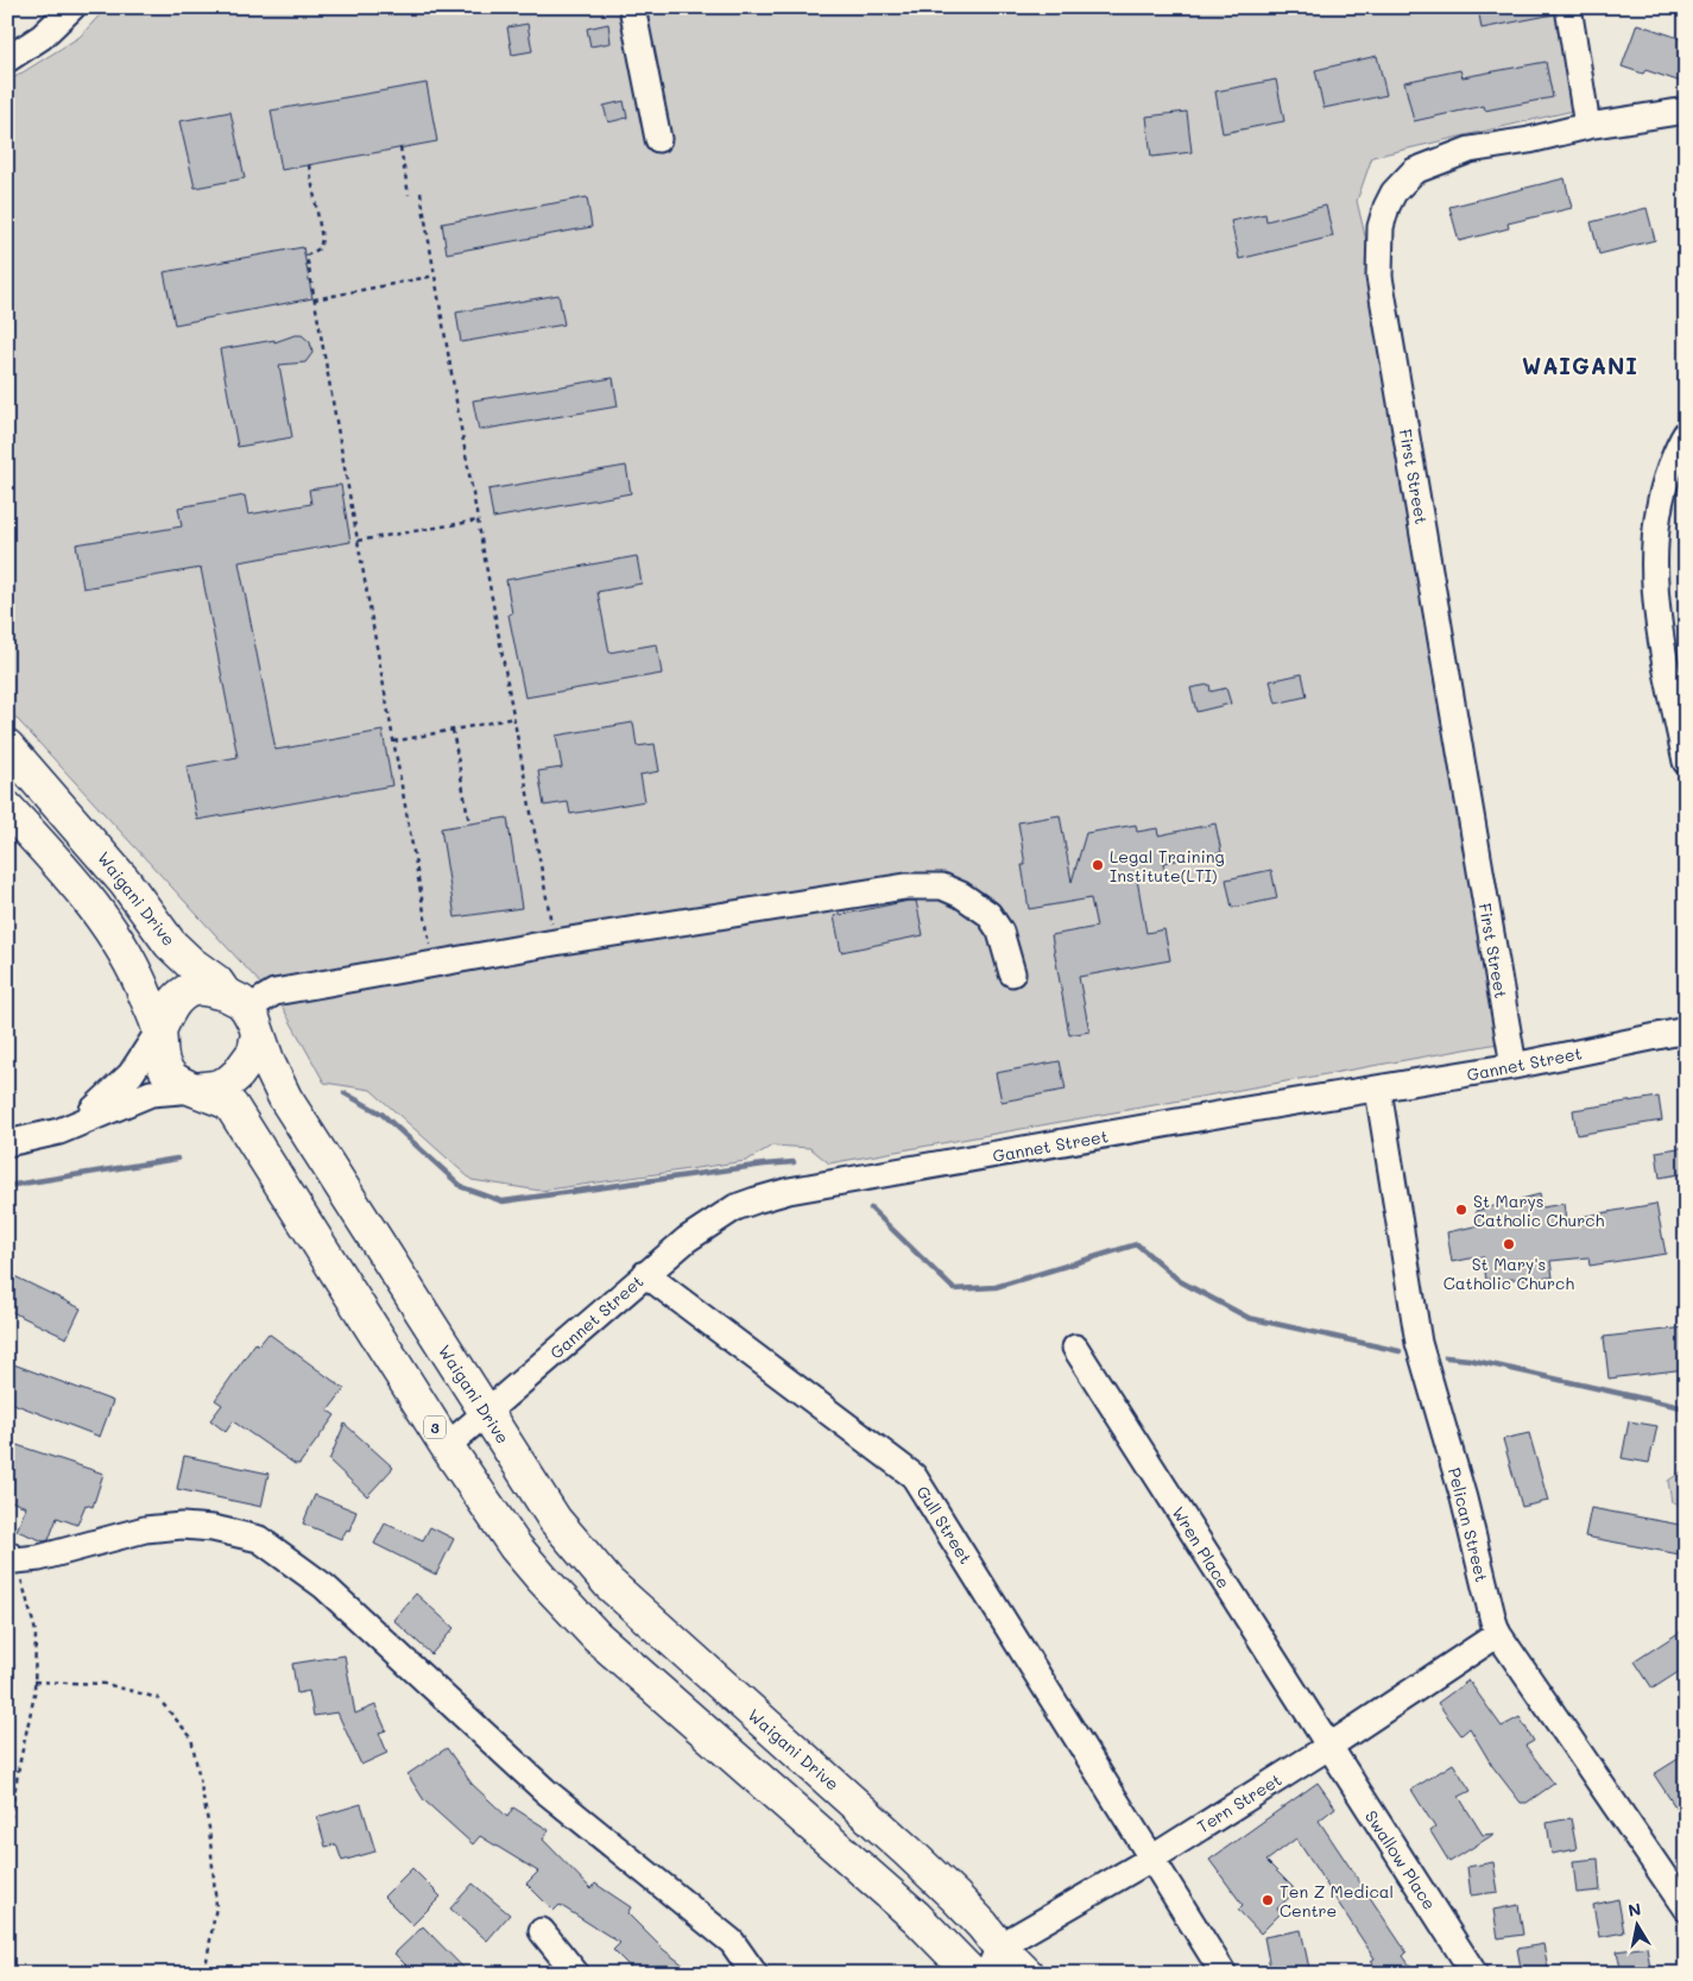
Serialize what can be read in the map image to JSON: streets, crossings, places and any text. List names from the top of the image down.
{
  "streets": {
    "highway": ["Waigani Drive", "3"],
    "street": [
      "First Street",
      "Gannet Street",
      "Gull Street",
      "Pelican Street",
      "Wren Place",
      "Tern Street",
      "Swallow Place"
    ]
  },
  "crossings": [
    ["First Street", "Gannet Street"],
    ["Waigani Drive", "Gannet Street"],
    ["Waigani Drive", "3"],
    ["Waigani Drive", "Tern Street"],
    ["Gannet Street", "3"],
    ["Gannet Street", "Gull Street"],
    ["Gannet Street", "Pelican Street"],
    ["Gull Street", "Tern Street"],
    ["Pelican Street", "Tern Street"],
    ["Wren Place", "Tern Street"],
    ["Wren Place", "Swallow Place"],
    ["Tern Street", "Swallow Place"]
  ],
  "districts": ["WAIGANI"],
  "places": [
    "Legal Training Institute(LTI)",
    "St Marys Catholic Church",
    "St Mary's Catholic Church",
    "Ten Z Medical Centre"
  ],
  "north": "top"
}
